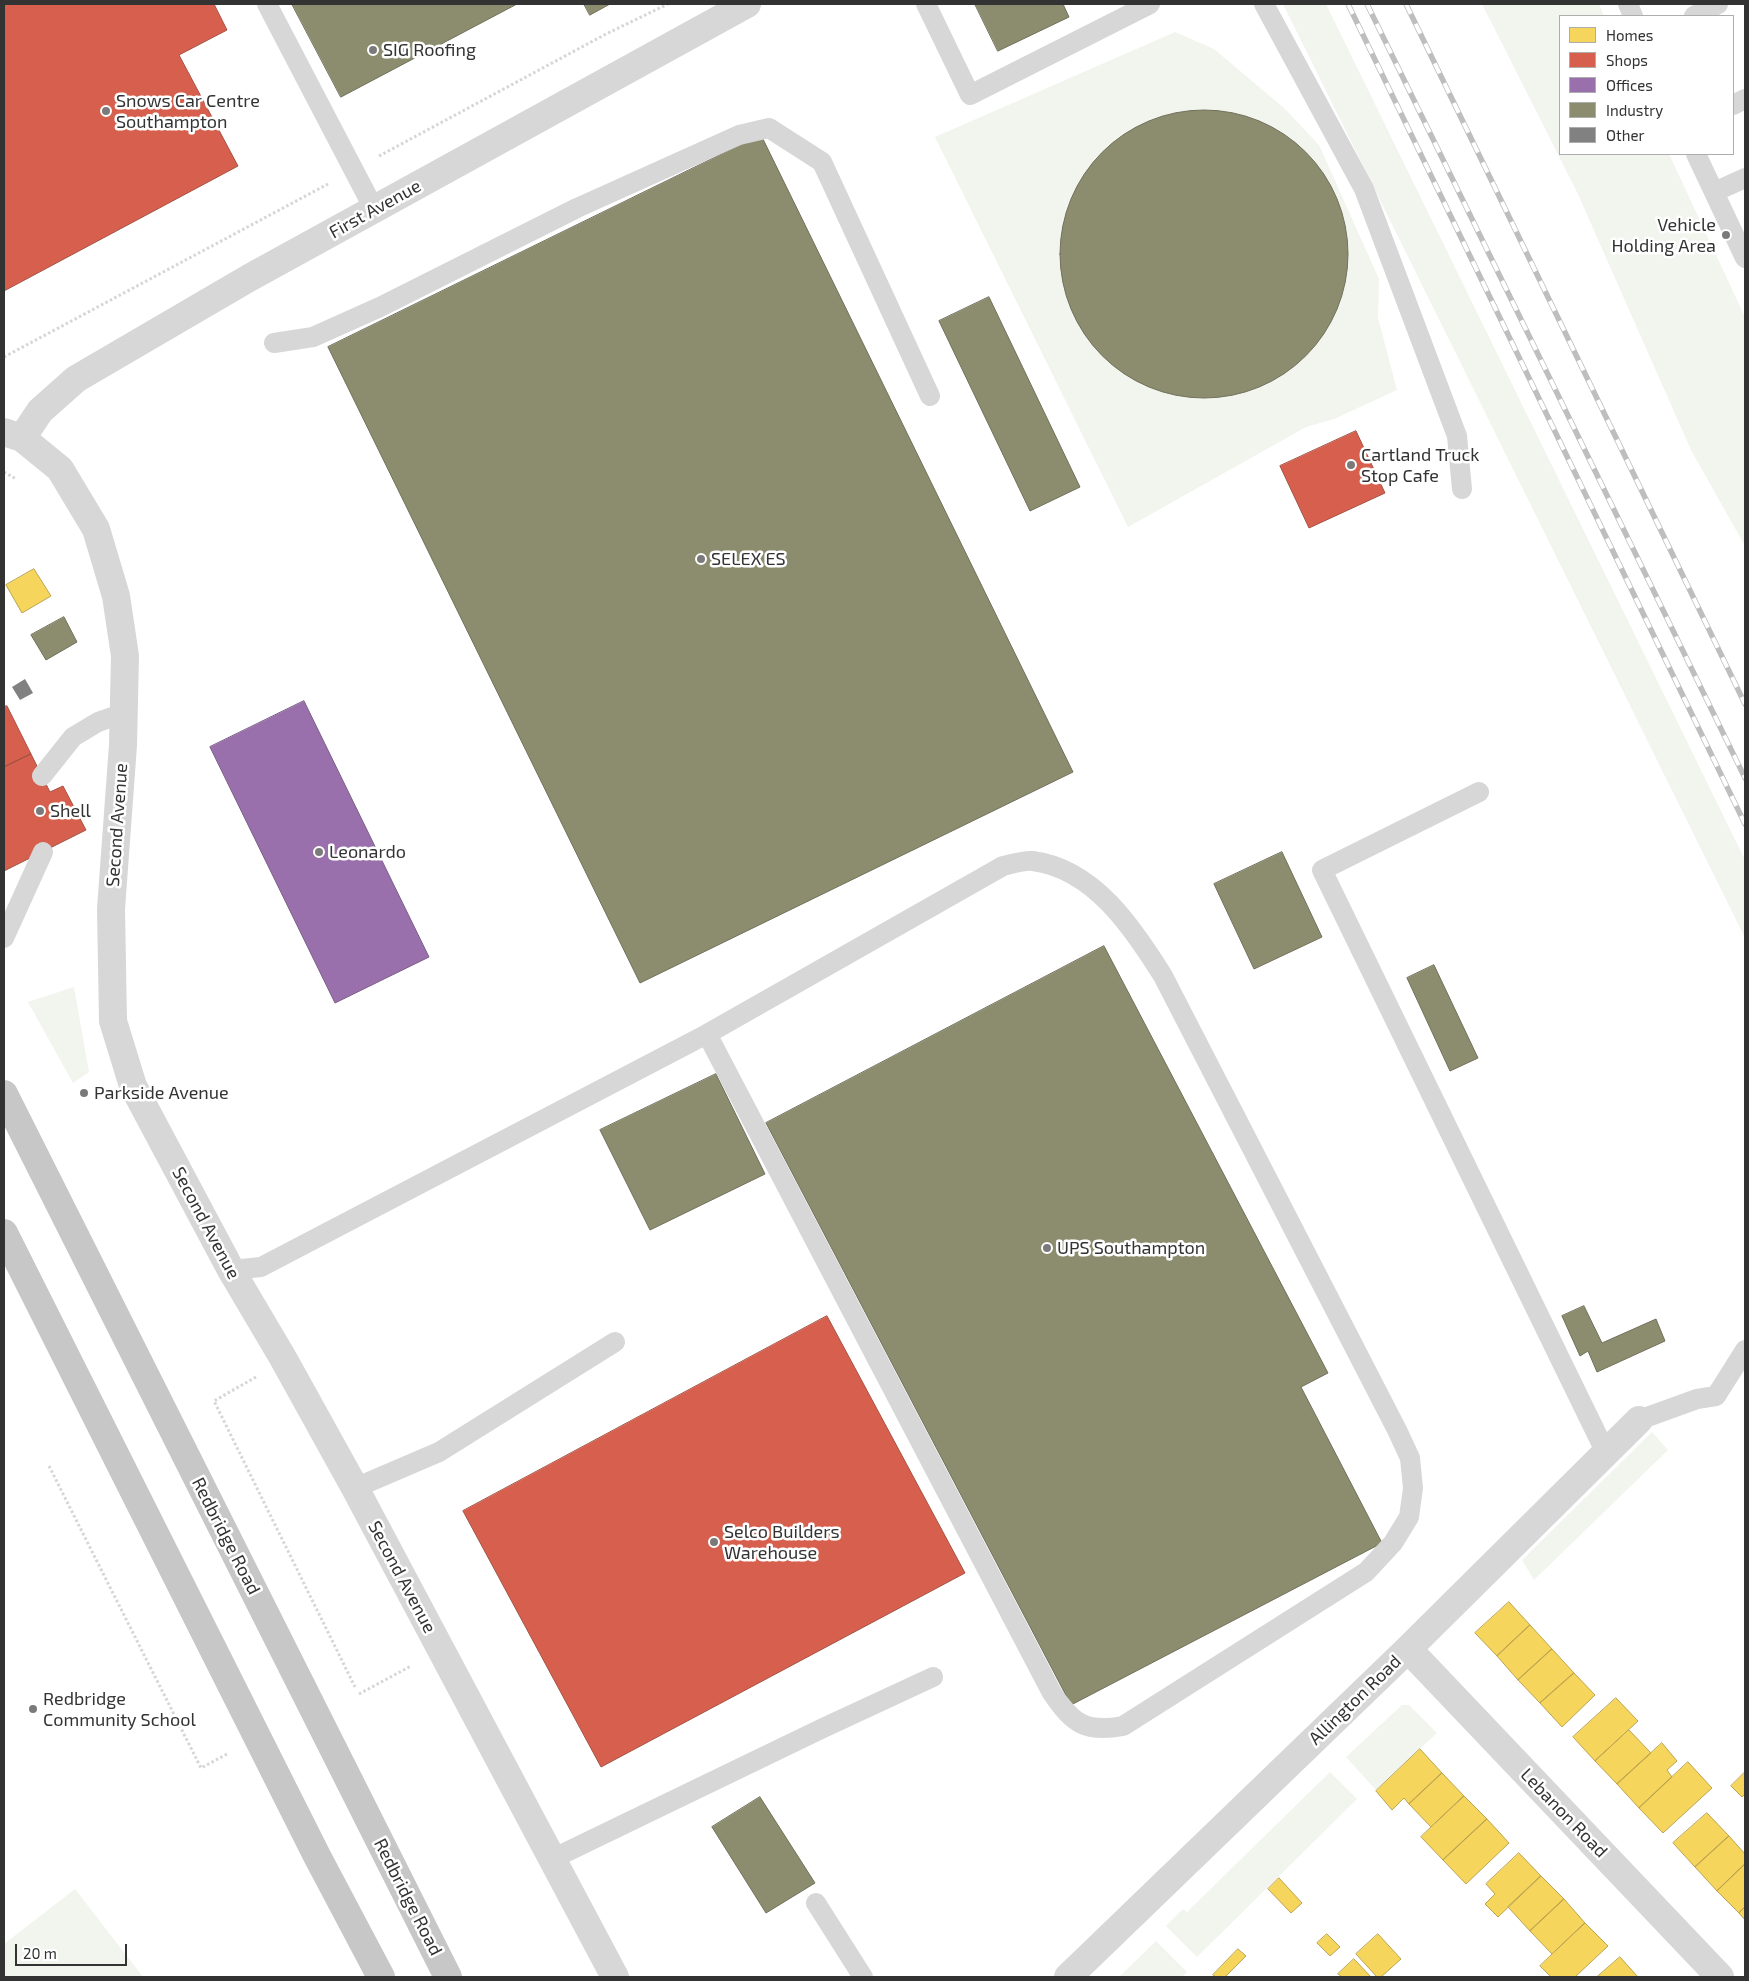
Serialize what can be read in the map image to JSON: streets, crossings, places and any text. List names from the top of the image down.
{
  "streets": {
    "highway": ["Redbridge Road"],
    "street": [
      "First Avenue",
      "Second Avenue",
      "Allington Road",
      "Lebanon Road"
    ]
  },
  "crossings": [
    ["First Avenue", "Second Avenue"],
    ["Allington Road", "Lebanon Road"]
  ],
  "places": [
    "SIG Roofing",
    "Snows Car Centre Southampton",
    "Vehicle Holding Area",
    "Cartland Truck Stop Cafe",
    "SELEX ES",
    "Shell",
    "Leonardo",
    "Parkside Avenue",
    "UPS Southampton",
    "Selco Builders Warehouse",
    "Redbridge Community School"
  ],
  "legend": [
    "Homes",
    "Shops",
    "Offices",
    "Industry",
    "Other"
  ],
  "scale_bar": "20 m"
}
